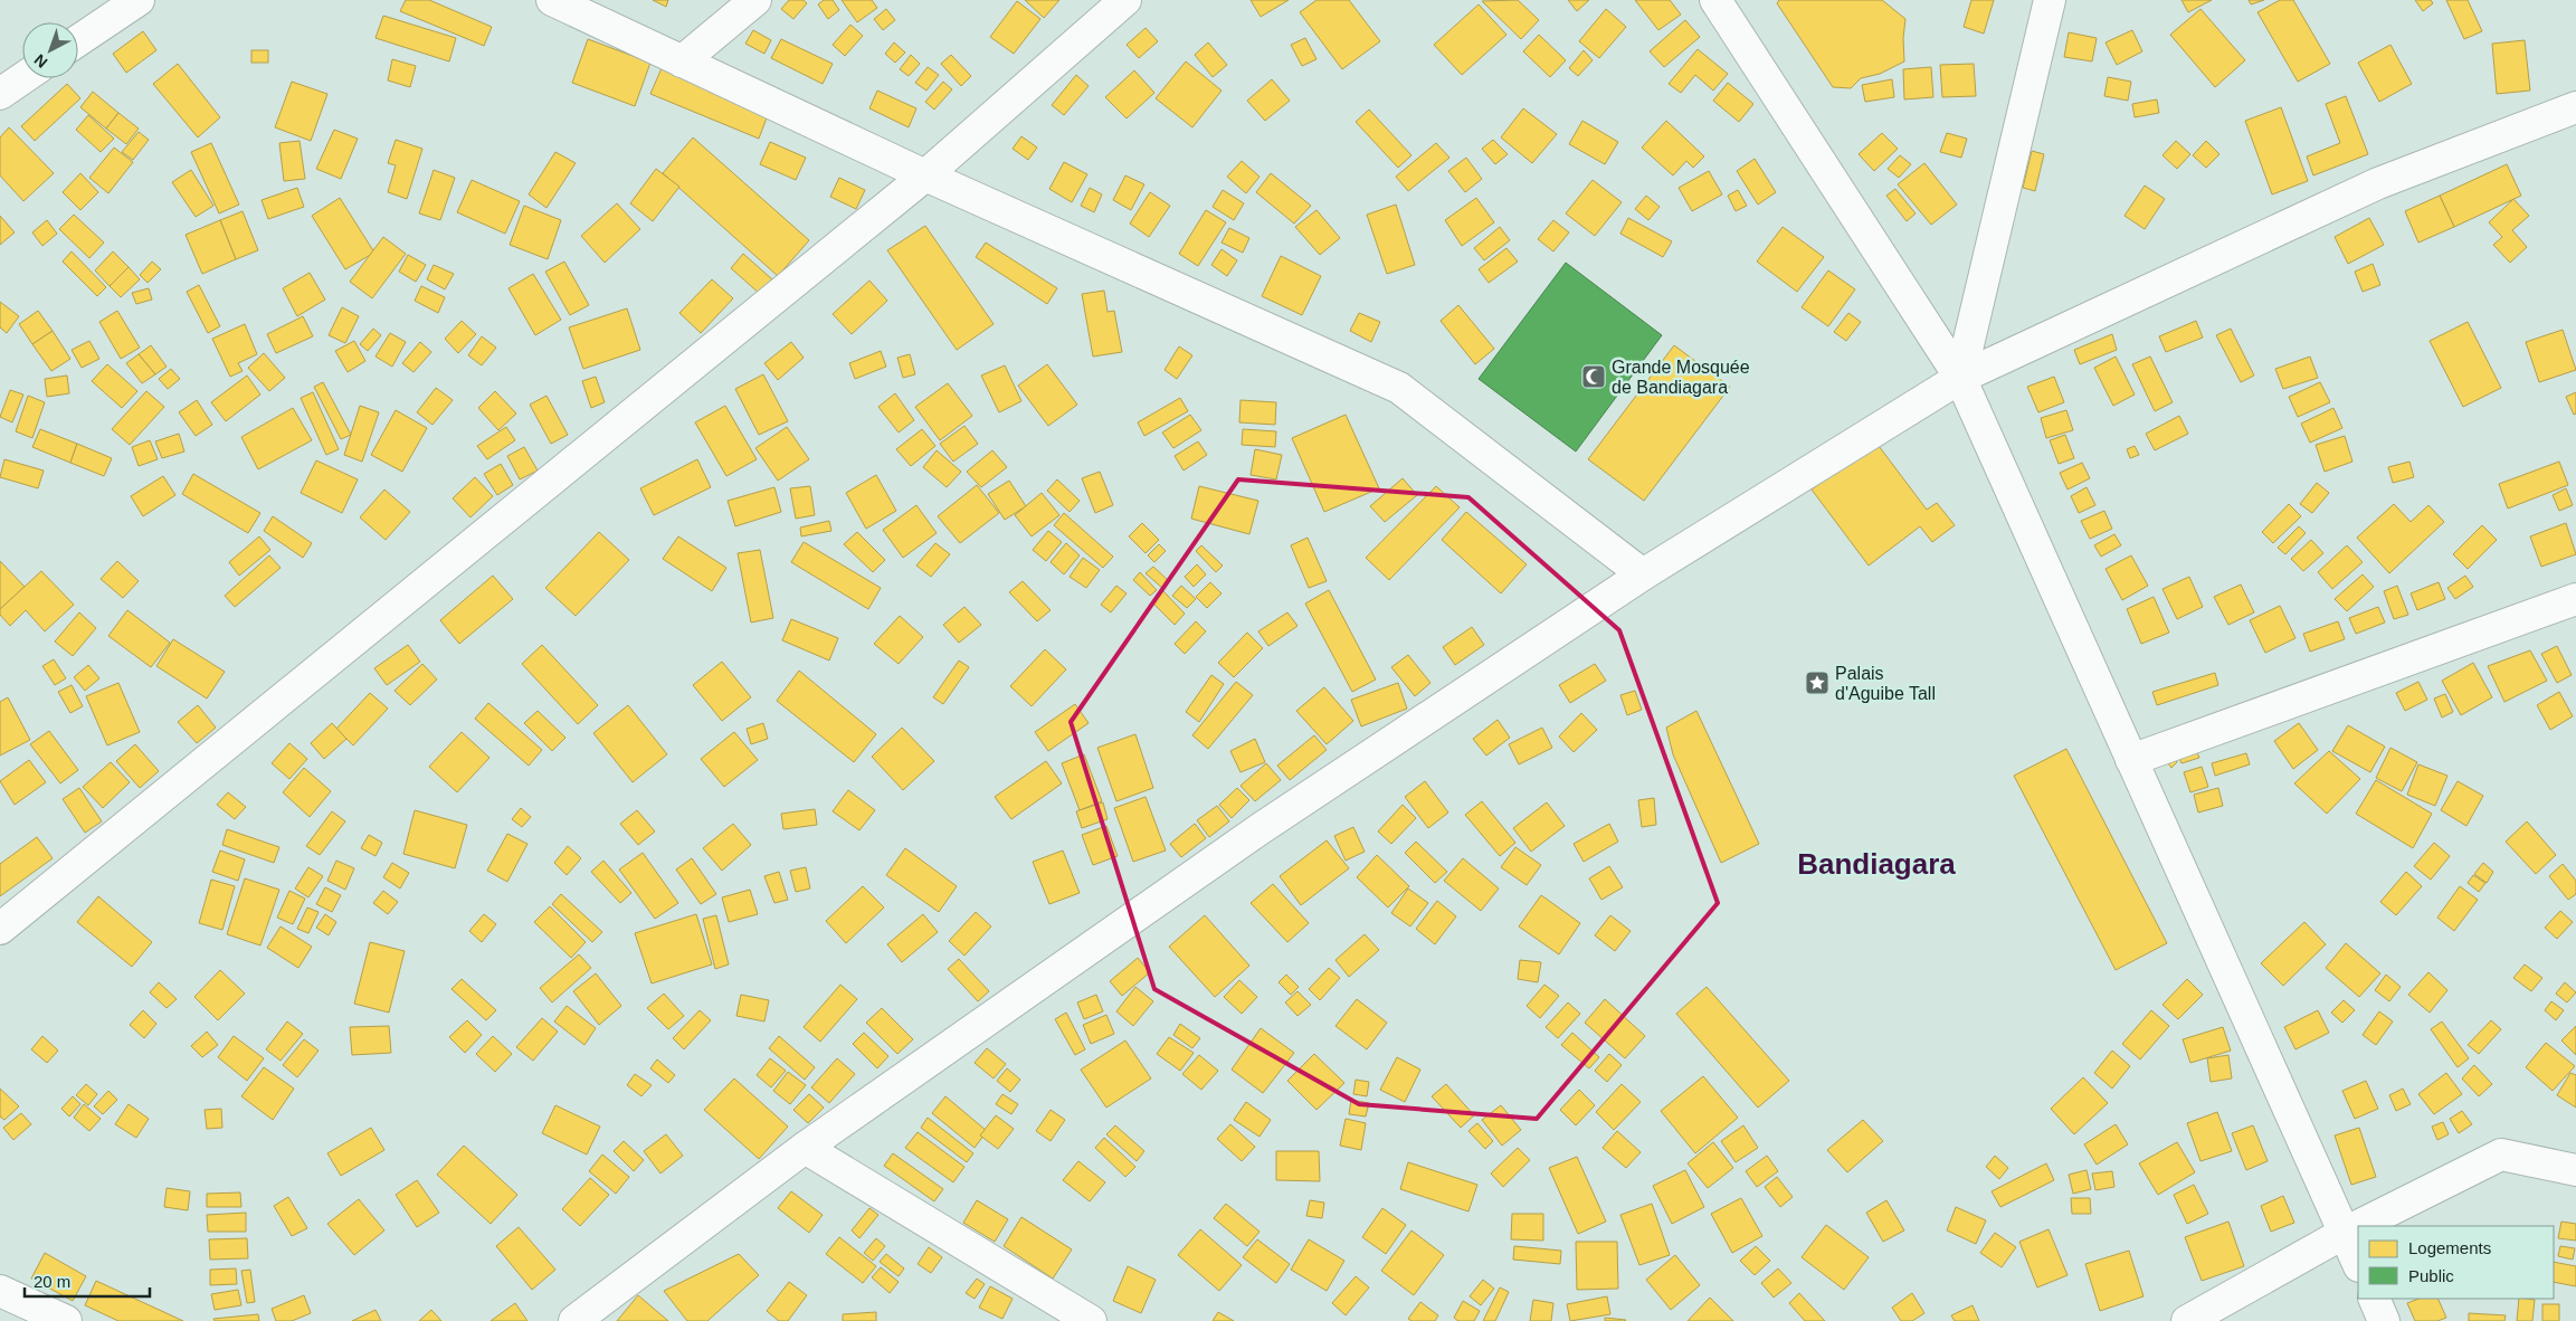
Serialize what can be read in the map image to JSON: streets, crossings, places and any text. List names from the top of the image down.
{
  "districts": ["Bandiagara"],
  "places": {
    "mosque": ["Grande Mosquée de Bandiagara"],
    "place": ["Palais d'Aguibe Tall"]
  },
  "legend": ["Logements", "Public"],
  "scale_bar": "20 m",
  "north": "bottom left"
}
